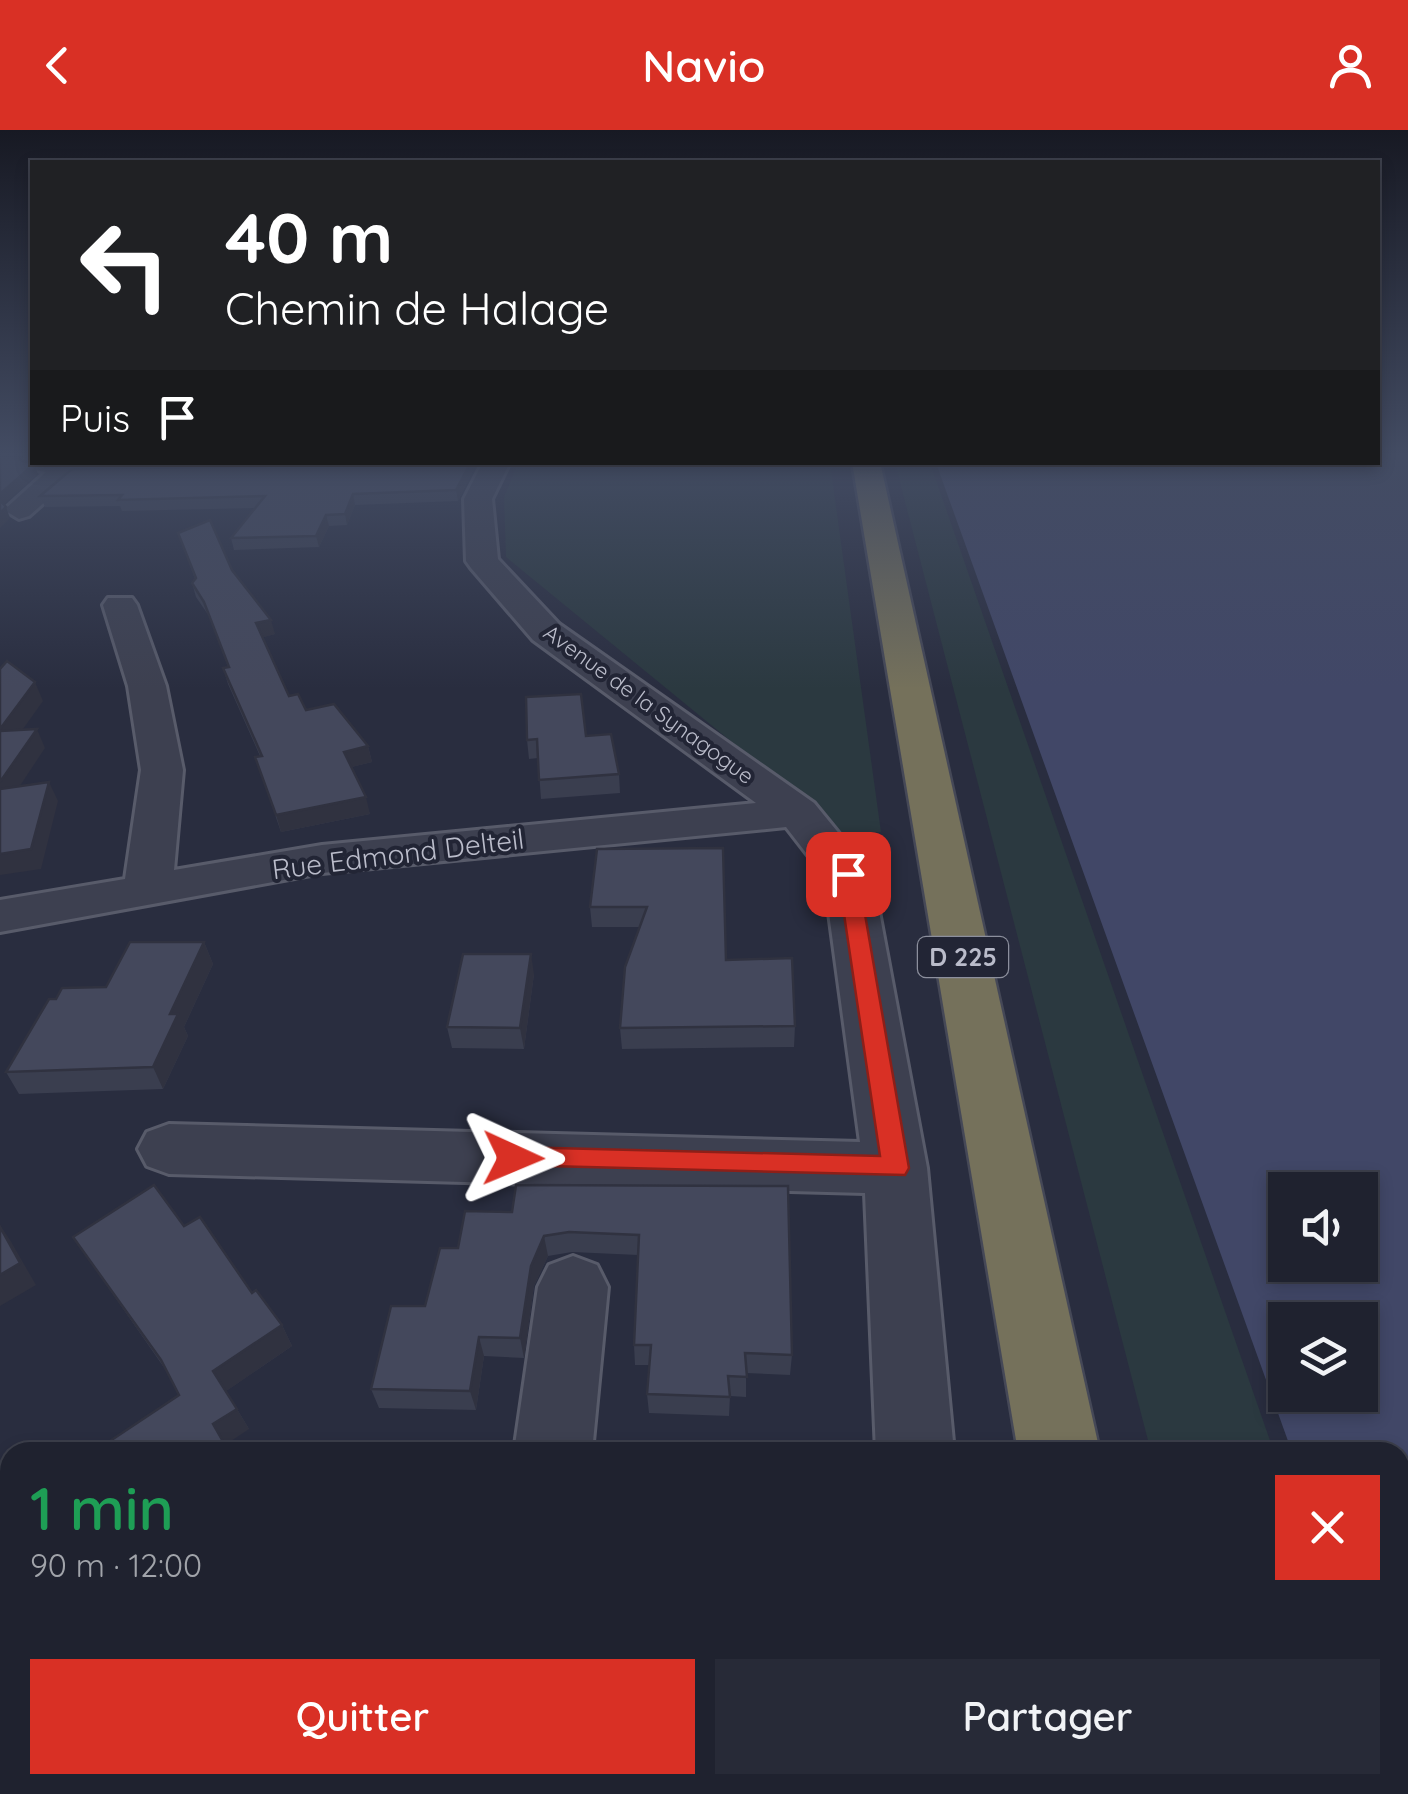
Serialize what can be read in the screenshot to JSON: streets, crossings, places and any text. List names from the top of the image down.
{
  "streets": {
    "highway": ["D 225"],
    "street": ["Avenue de la Synagogue", "Rue Edmond Delteil"]
  },
  "crossings": [
    ["Avenue de la Synagogue", "Rue Edmond Delteil"]
  ],
  "page": {
    "header": "Navio",
    "turn": ["40 m", "Chemin de Halage"],
    "then": "Puis",
    "heading": ["1 min", "90 m · 12:00"],
    "buttons": ["Quitter", "Partager"]
  }
}
